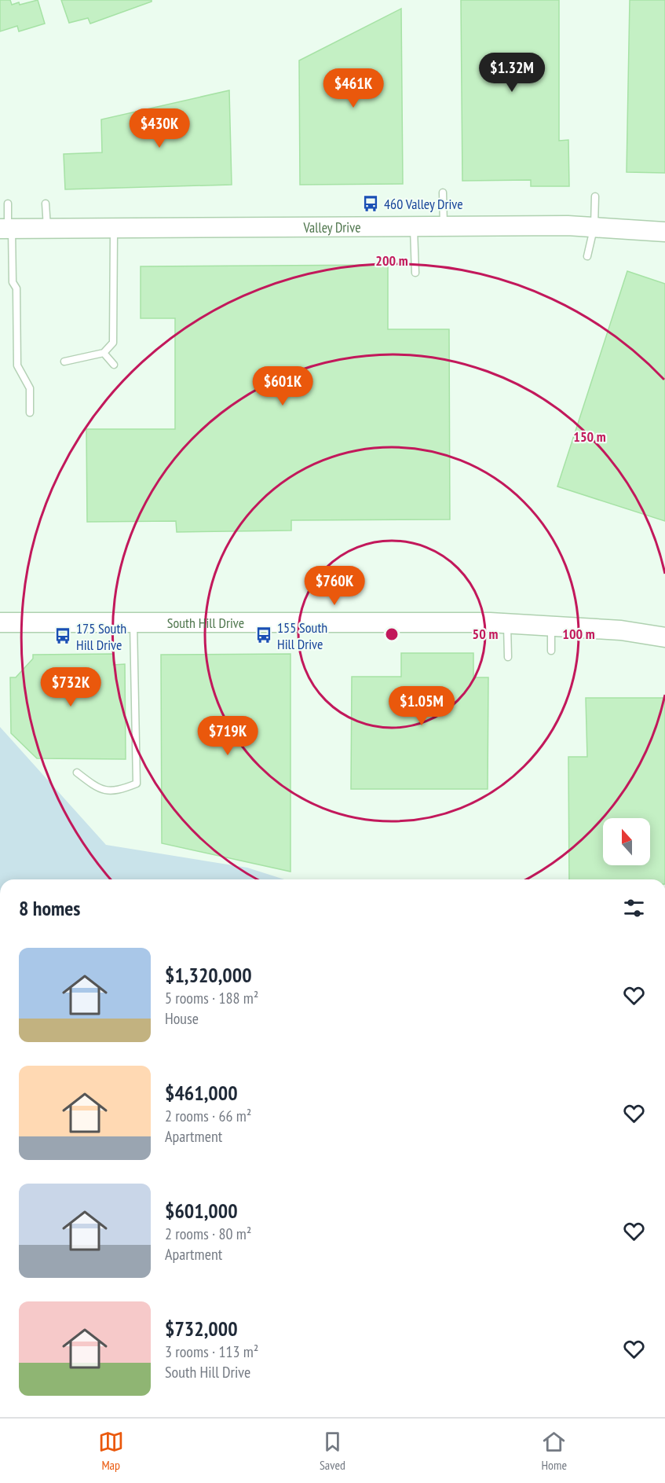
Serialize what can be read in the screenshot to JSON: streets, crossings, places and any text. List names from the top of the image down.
{
  "streets": {
    "street": ["Valley Drive", "South Hill Drive"]
  },
  "places": {
    "bus stop": ["460 Valley Drive", "155 South Hill Drive", "175 South Hill Drive"]
  },
  "north": "top",
  "page": {
    "price": [
      "$1.32M",
      "$461K",
      "$430K",
      "$601K",
      "$760K",
      "$732K",
      "$1.05M",
      "$719K"
    ],
    "heading": "8 homes",
    "list": [
      {
        "name": "$1,320,000",
        "note": "5 rooms · 188 m² · House"
      },
      {
        "name": "$461,000",
        "note": "2 rooms · 66 m² · Apartment"
      },
      {
        "name": "$601,000",
        "note": "2 rooms · 80 m² · Apartment"
      },
      {
        "name": "$732,000",
        "note": "3 rooms · 113 m² · South Hill Drive"
      }
    ],
    "tabs": ["Map", "Saved", "Home"]
  },
  "rings": [
    "200 m",
    "150 m",
    "50 m",
    "100 m"
  ]
}
